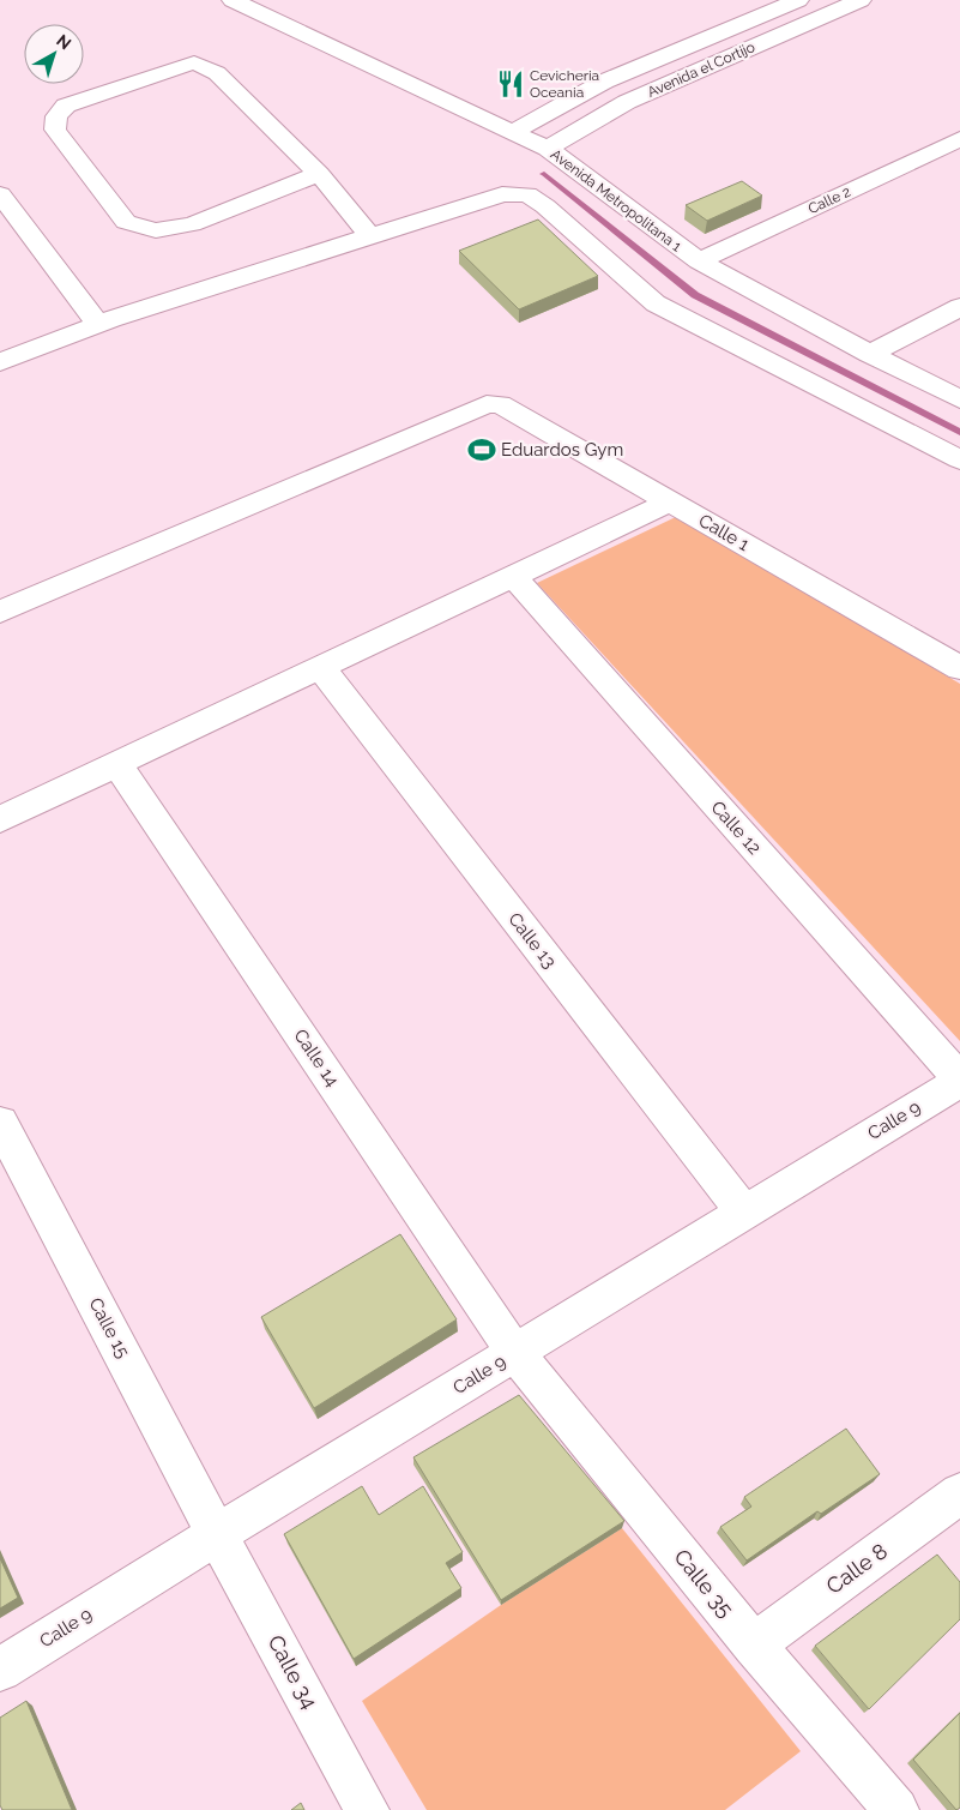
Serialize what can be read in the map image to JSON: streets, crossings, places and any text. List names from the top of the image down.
{
  "streets": {
    "street": [
      "Avenida el Cortijo",
      "Avenida Metropolitana 1",
      "Calle 2",
      "Calle 1",
      "Calle 12",
      "Calle 13",
      "Calle 14",
      "Calle 9",
      "Calle 15",
      "Calle 8",
      "Calle 35",
      "Calle 34"
    ]
  },
  "crossings": [
    ["Avenida el Cortijo", "Avenida Metropolitana 1"],
    ["Avenida Metropolitana 1", "Calle 2"],
    ["Calle 12", "Calle 9"],
    ["Calle 13", "Calle 9"],
    ["Calle 14", "Calle 9"],
    ["Calle 14", "Calle 35"],
    ["Calle 9", "Calle 15"],
    ["Calle 9", "Calle 35"],
    ["Calle 9", "Calle 34"],
    ["Calle 15", "Calle 34"],
    ["Calle 8", "Calle 35"]
  ],
  "places": {
    "restaurant": ["Cevicheria Oceania"],
    "sports": ["Eduardos Gym"]
  },
  "north": "top right"
}
